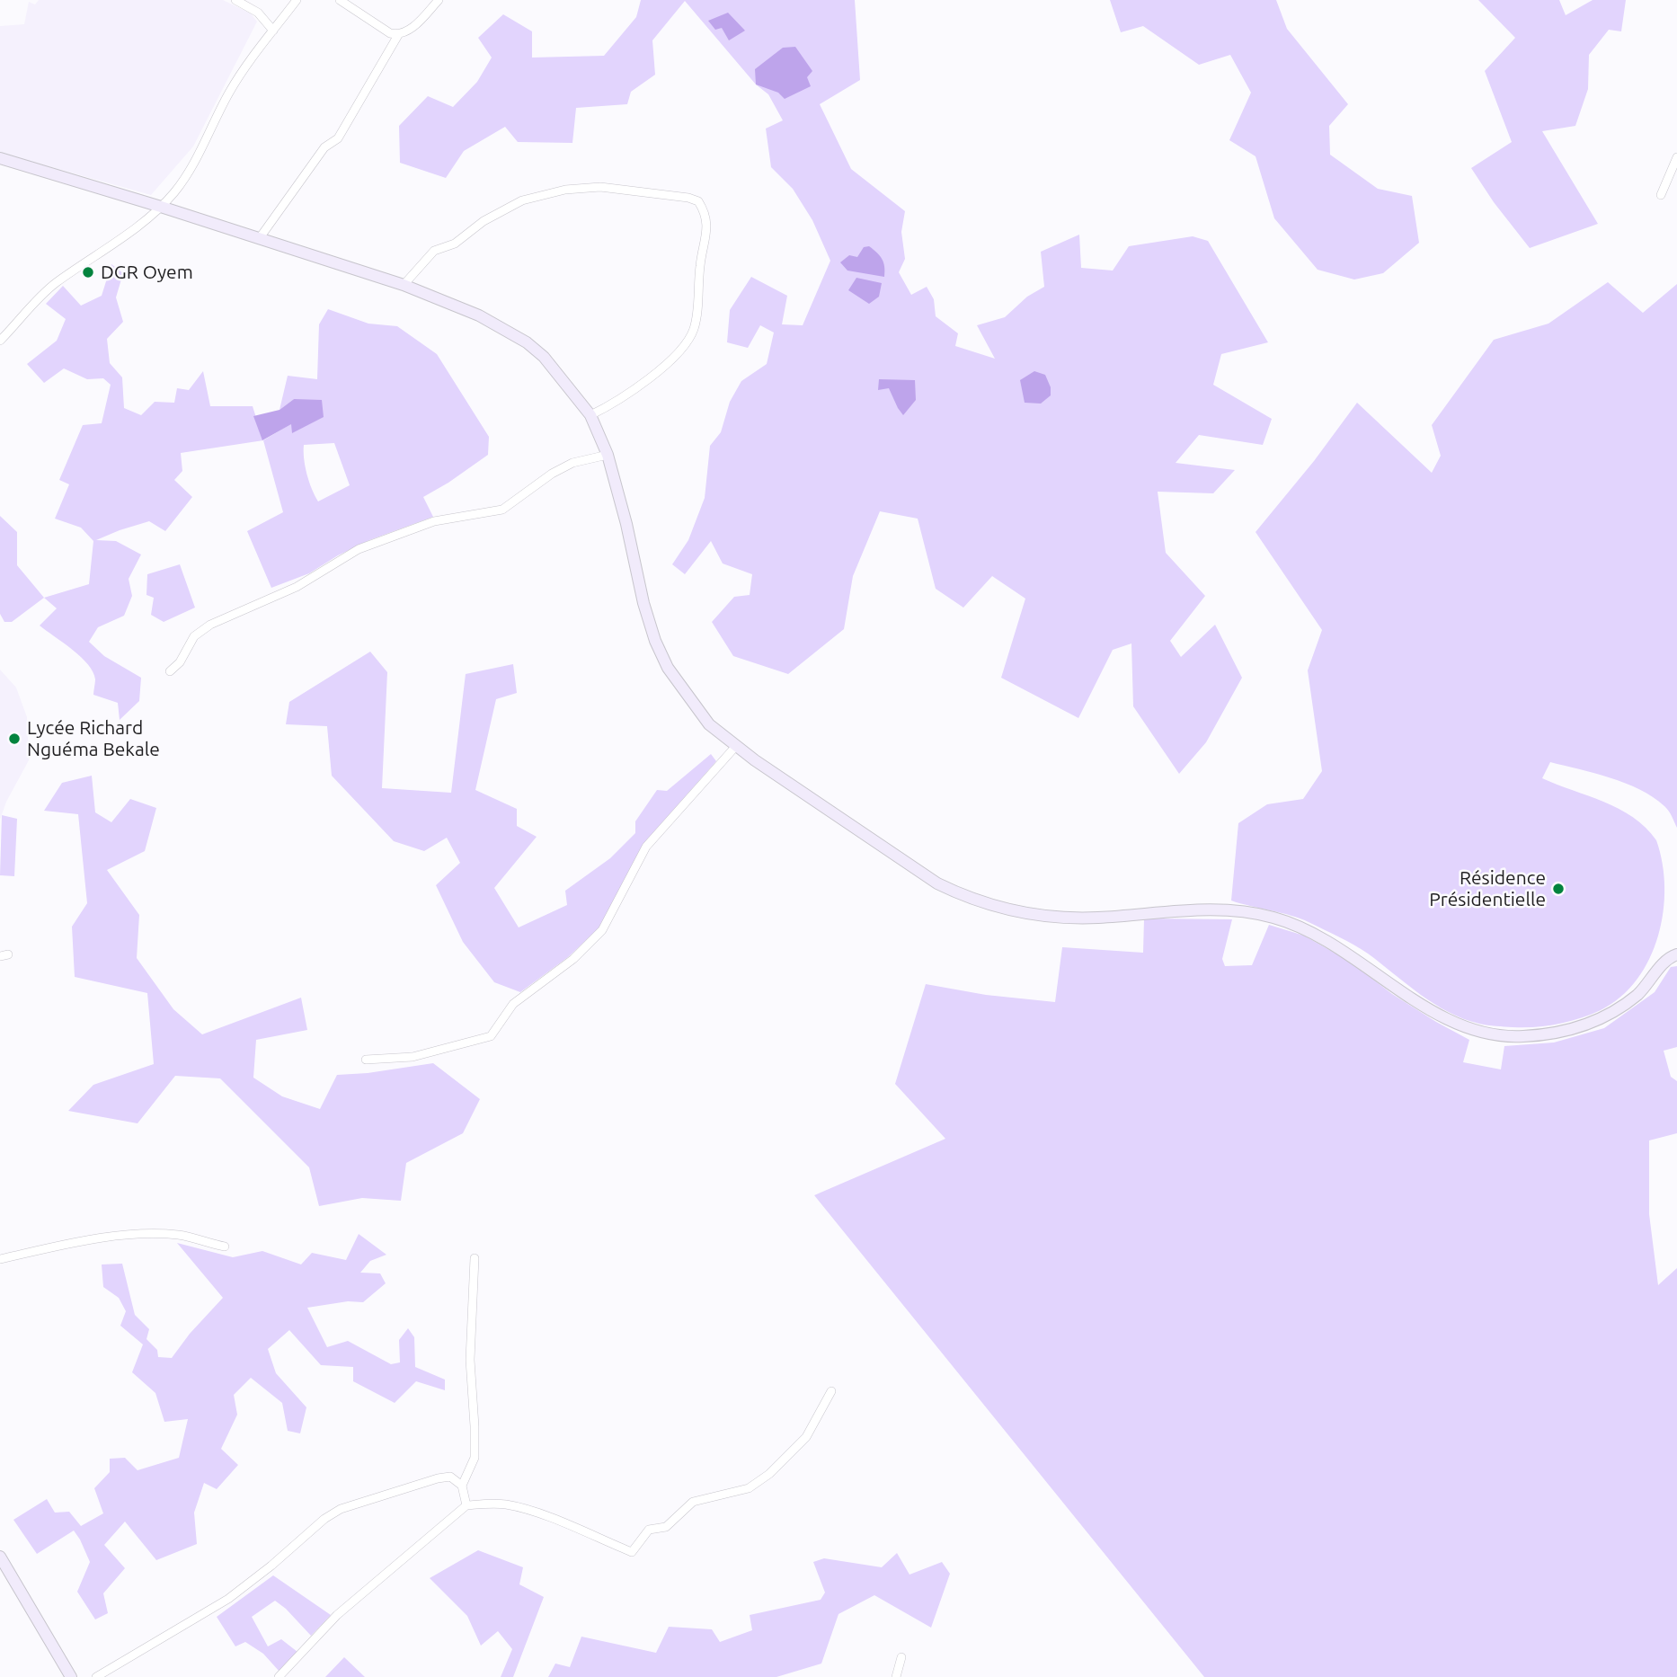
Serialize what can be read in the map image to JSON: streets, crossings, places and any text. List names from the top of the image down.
{
  "places": ["DGR Oyem", "Lycée Richard Nguéma Bekale", "Résidence Présidentielle"]
}
